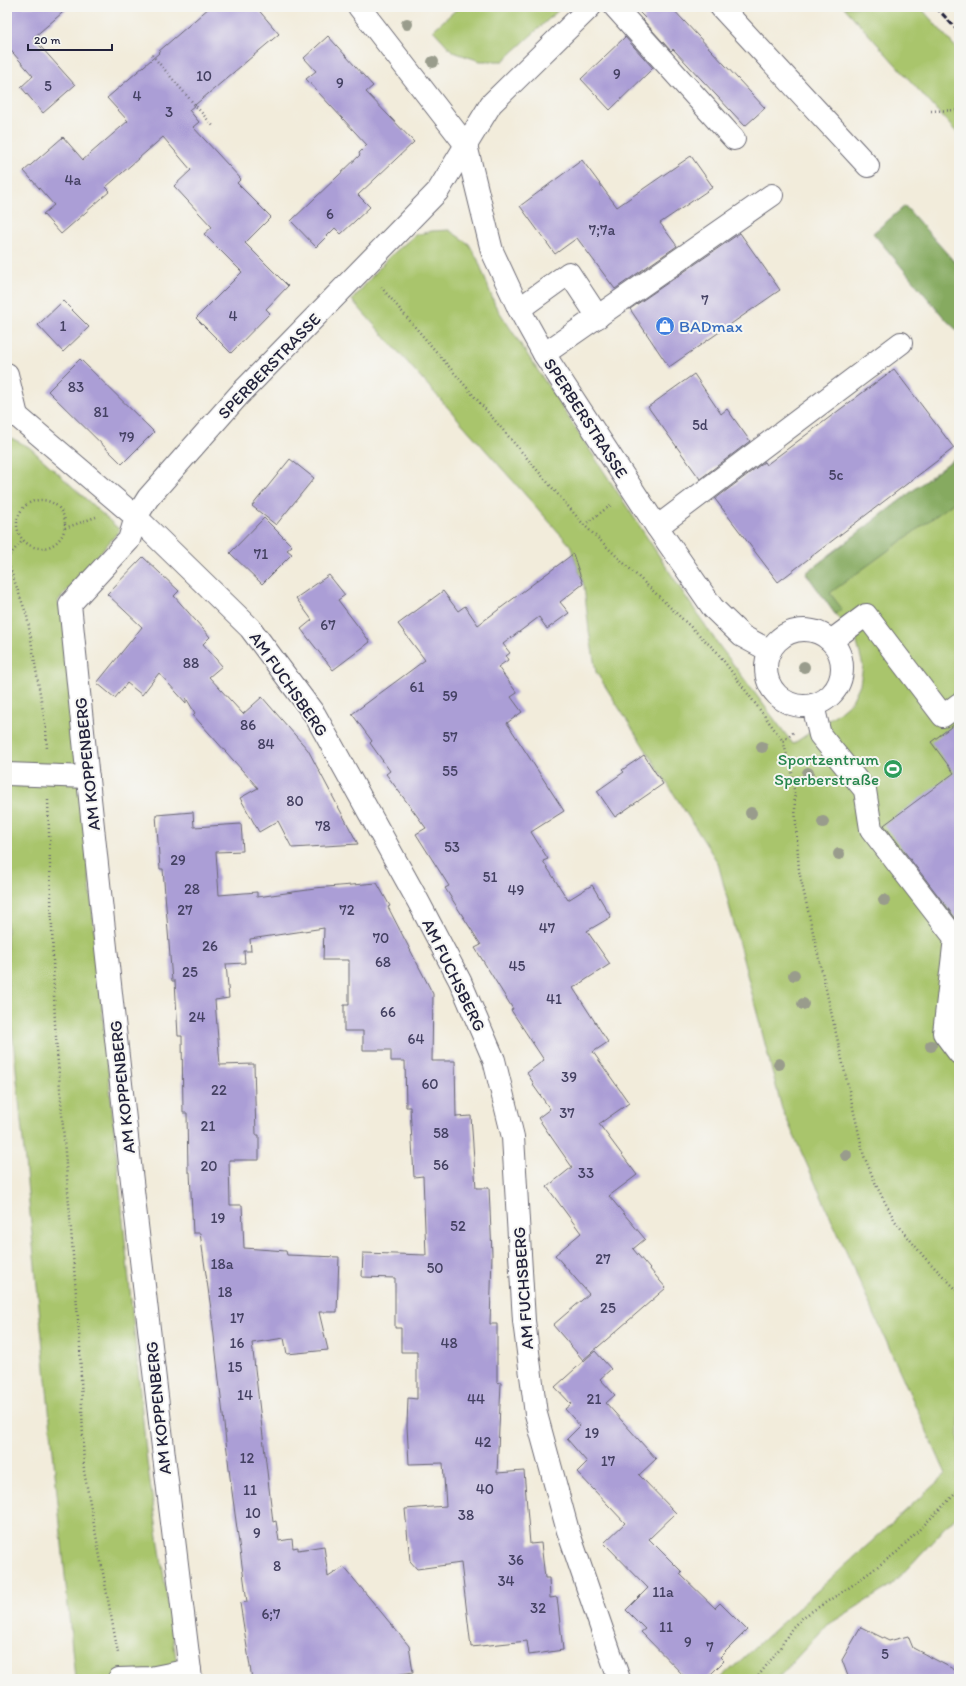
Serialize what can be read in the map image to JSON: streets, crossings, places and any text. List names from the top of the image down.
{
  "streets": {
    "street": ["SPERBERSTRASSE", "AM FUCHSBERG", "AM KOPPENBERG"]
  },
  "crossings": [
    ["SPERBERSTRASSE", "AM FUCHSBERG"],
    ["SPERBERSTRASSE", "AM KOPPENBERG"],
    ["AM FUCHSBERG", "AM KOPPENBERG"]
  ],
  "places": {
    "shop": ["BADmax"],
    "sports": ["Sportzentrum Sperberstraße"]
  },
  "house_numbers": [
    "9",
    "10",
    "9",
    "5",
    "4",
    "3",
    "4a",
    "6",
    "7;7a",
    "7",
    "4",
    "1",
    "83",
    "81",
    "5d",
    "79",
    "5c",
    "71",
    "67",
    "88",
    "61",
    "59",
    "86",
    "57",
    "84",
    "55",
    "80",
    "78",
    "53",
    "29",
    "51",
    "28",
    "49",
    "27",
    "72",
    "47",
    "70",
    "26",
    "68",
    "45",
    "25",
    "41",
    "66",
    "24",
    "64",
    "39",
    "60",
    "22",
    "37",
    "21",
    "58",
    "56",
    "20",
    "33",
    "19",
    "52",
    "27",
    "18a",
    "50",
    "18",
    "25",
    "17",
    "16",
    "48",
    "15",
    "14",
    "44",
    "21",
    "19",
    "42",
    "12",
    "17",
    "40",
    "11",
    "10",
    "38",
    "9",
    "36",
    "8",
    "34",
    "11a",
    "32",
    "6;7",
    "11",
    "9",
    "7",
    "5"
  ],
  "scale_bar": "20 m"
}
